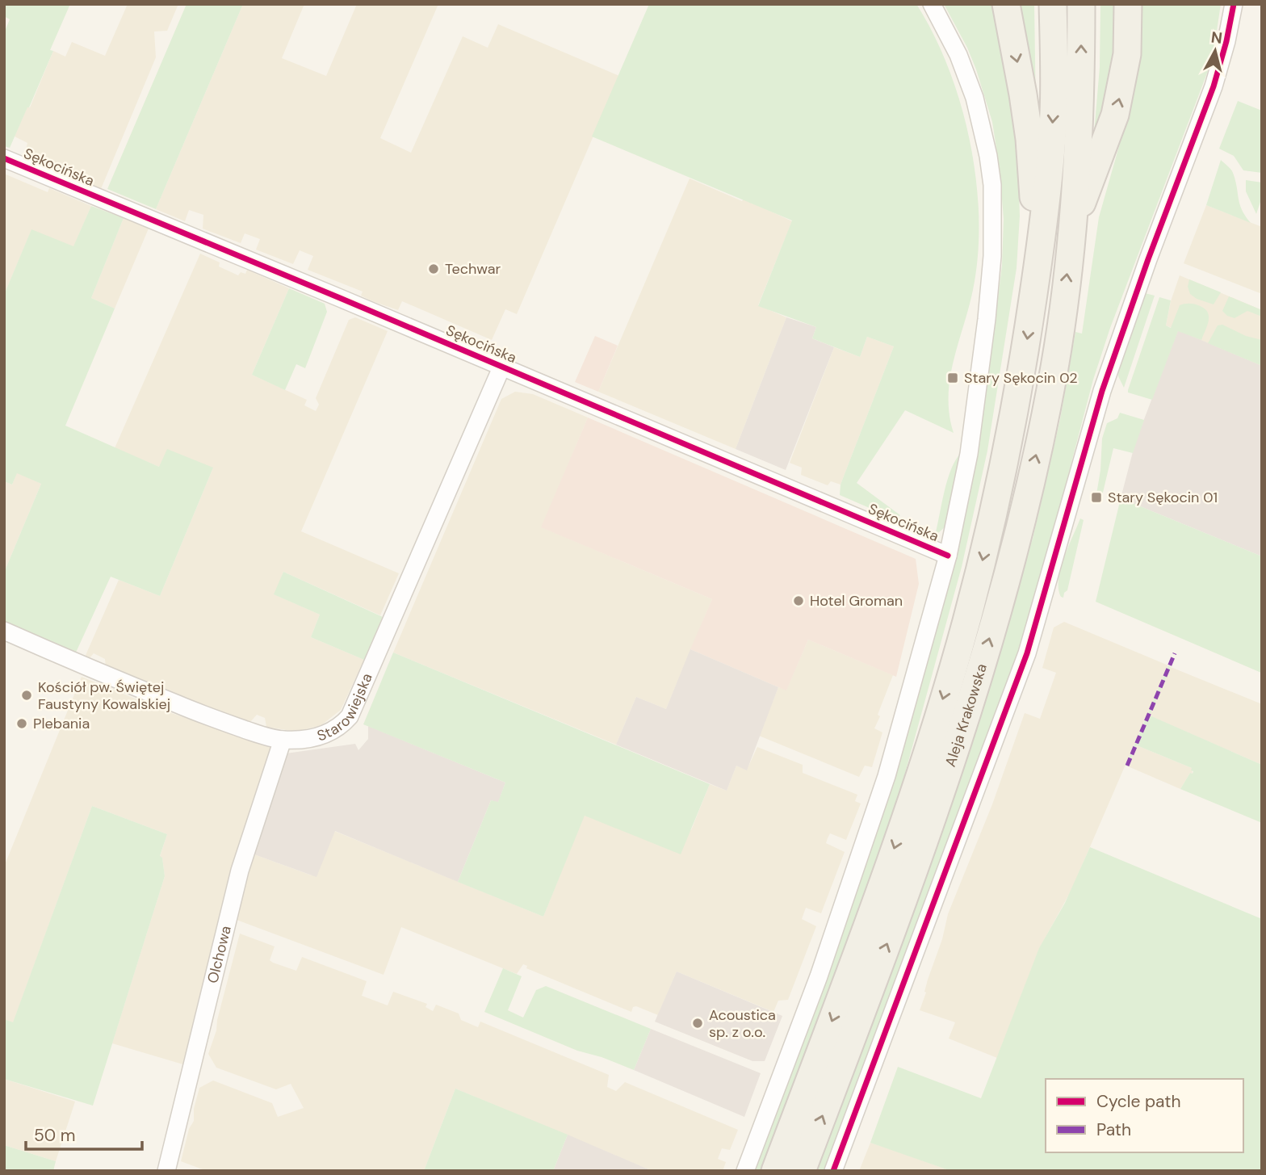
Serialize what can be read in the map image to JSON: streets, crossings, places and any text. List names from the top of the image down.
{
  "streets": {
    "main road": ["Aleja Krakowska"],
    "street": ["Sękocińska", "Starowiejska", "Olchowa"]
  },
  "crossings": [
    ["Sękocińska", "Starowiejska"],
    ["Starowiejska", "Olchowa"]
  ],
  "places": {
    "other": [
      "Techwar",
      "Hotel Groman",
      "Kościół pw. Świętej Faustyny Kowalskiej",
      "Plebania",
      "Acoustica sp. z o.o."
    ],
    "transit": ["Stary Sękocin 02", "Stary Sękocin 01"]
  },
  "legend": ["Cycle path", "Path"],
  "scale_bar": "50 m",
  "north": "top"
}
